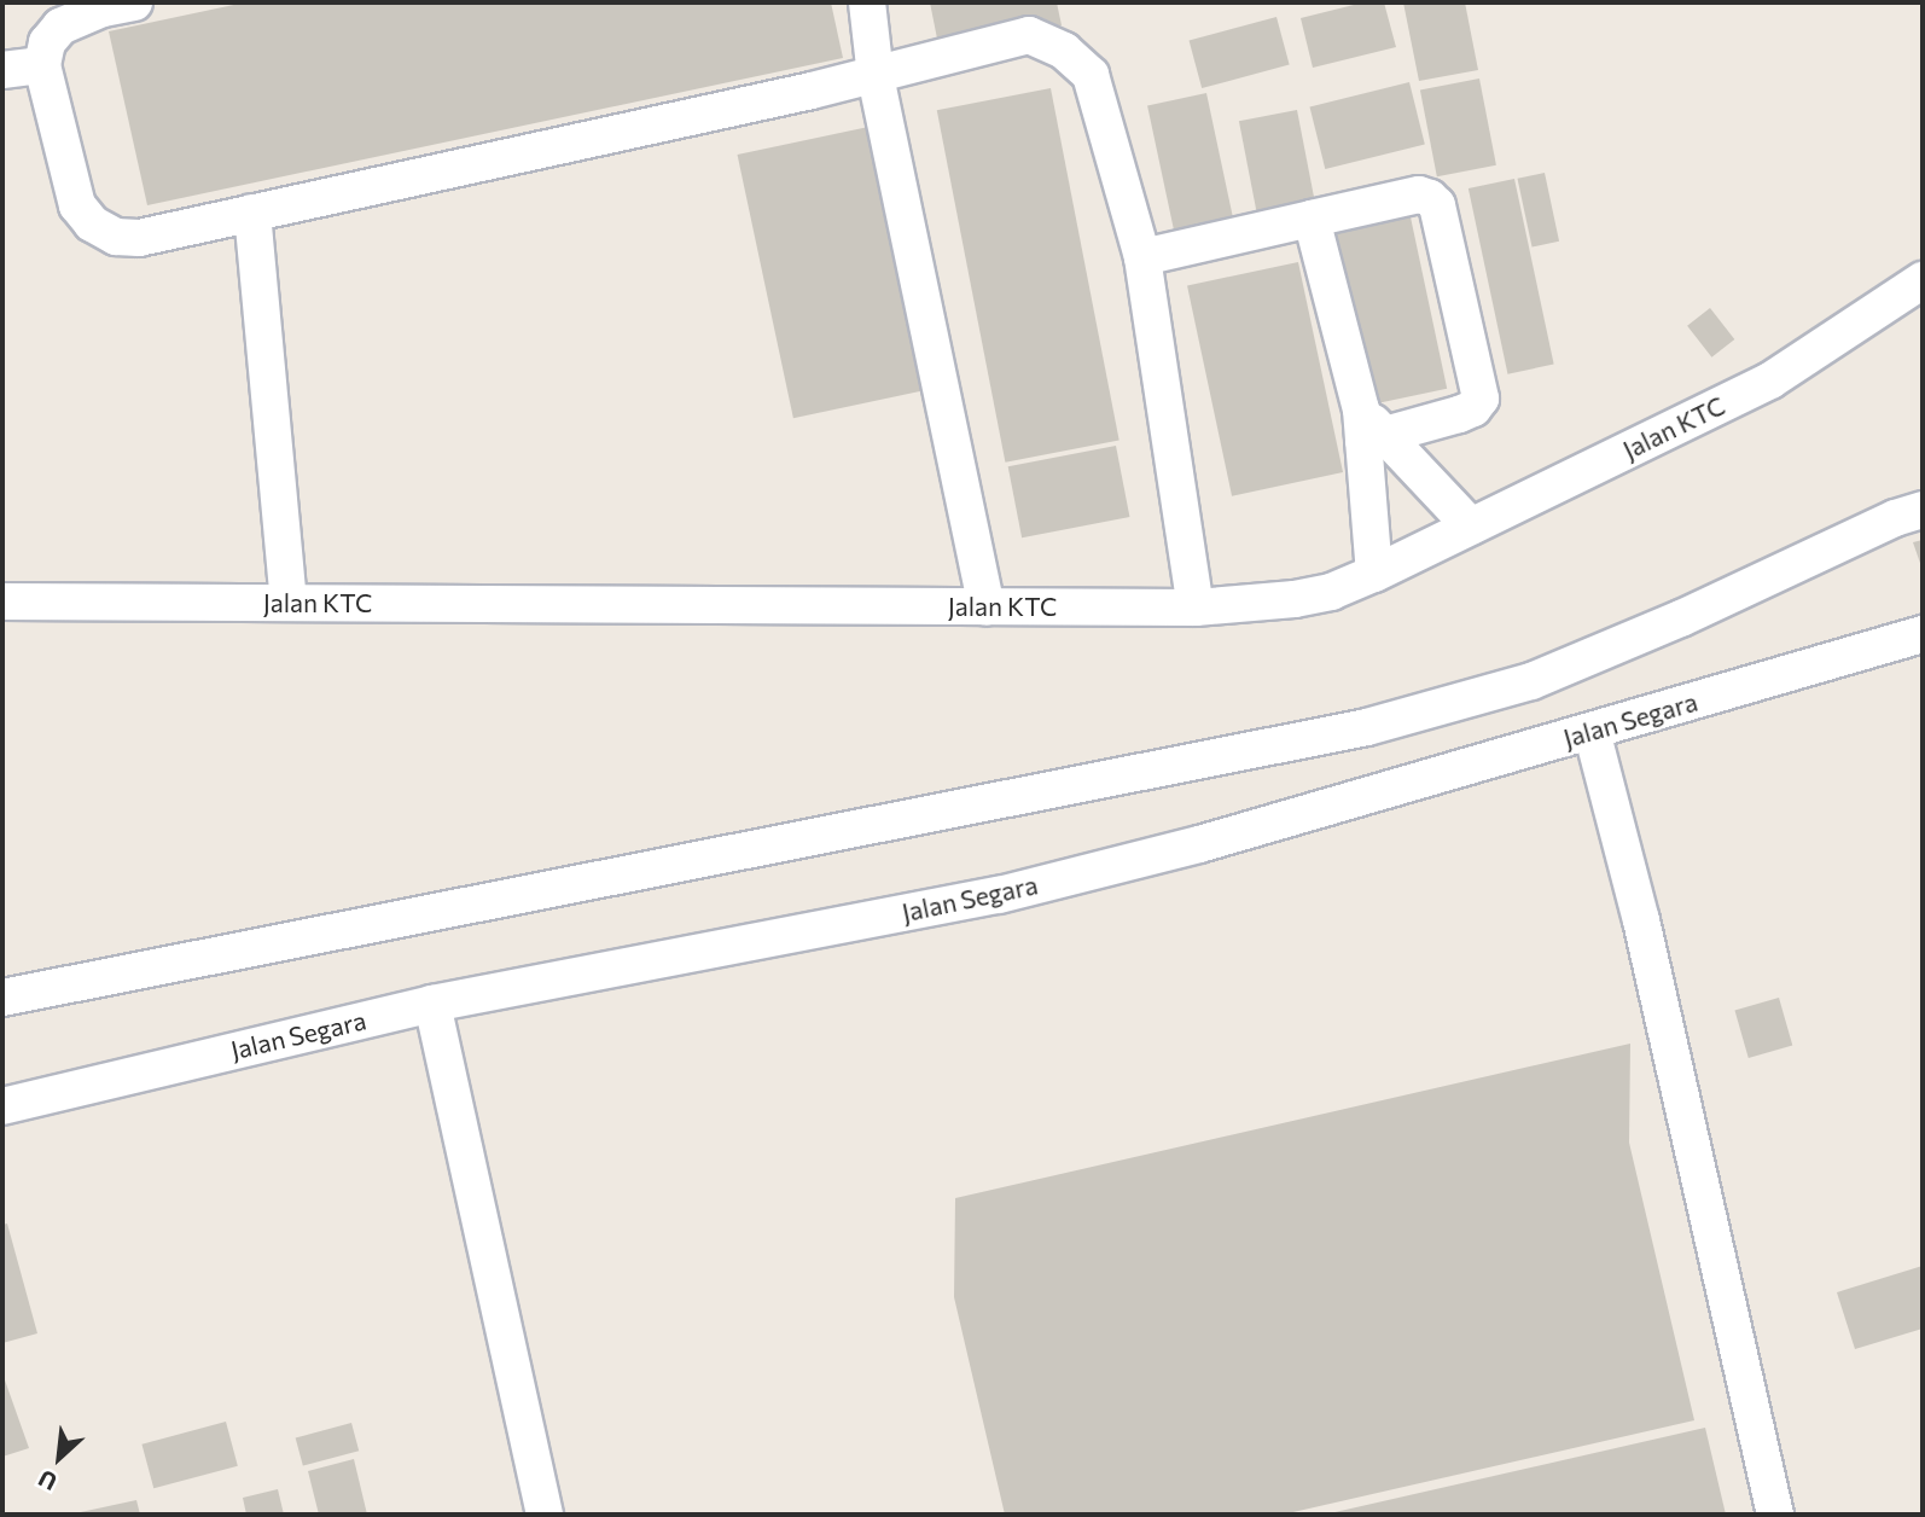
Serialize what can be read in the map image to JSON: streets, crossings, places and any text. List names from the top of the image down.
{
  "streets": {
    "lane": ["Jalan KTC", "Jalan Segara"]
  },
  "north": "bottom left"
}
